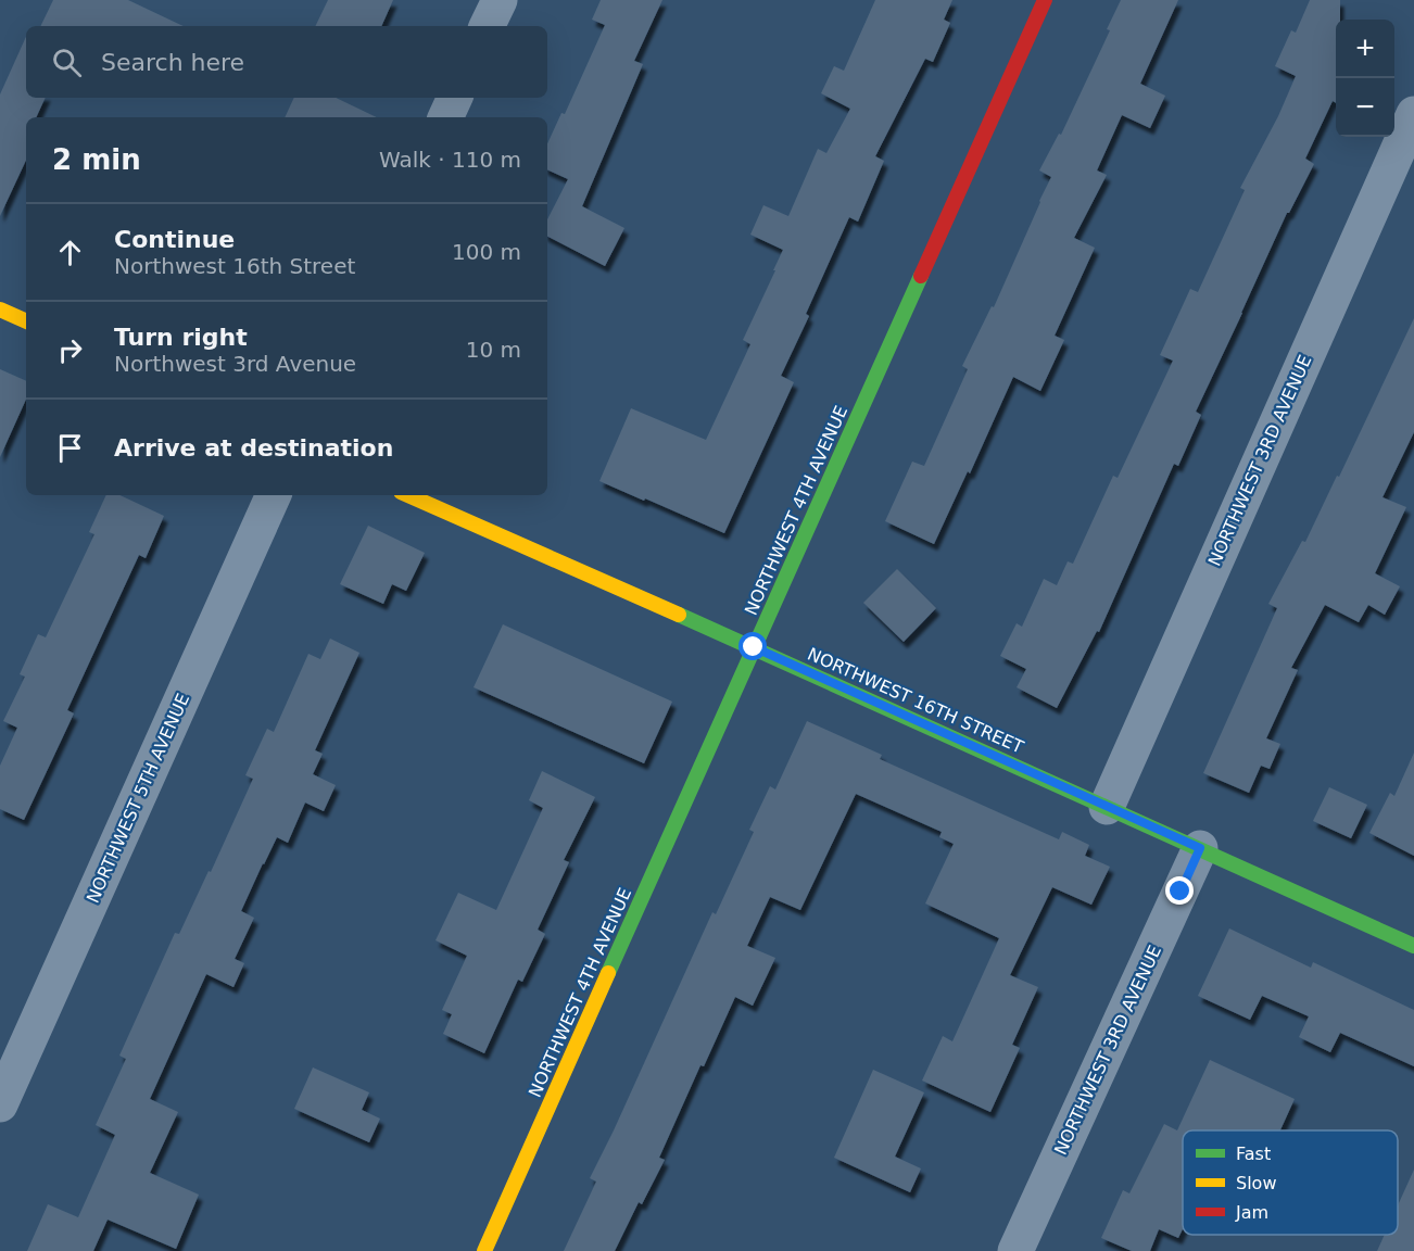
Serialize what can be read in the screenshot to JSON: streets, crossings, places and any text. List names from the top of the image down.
{
  "streets": {
    "street": [
      "NORTHWEST 3RD AVENUE",
      "NORTHWEST 4TH AVENUE",
      "NORTHWEST 16TH STREET",
      "NORTHWEST 5TH AVENUE"
    ]
  },
  "crossings": [
    ["NORTHWEST 3RD AVENUE", "NORTHWEST 16TH STREET"],
    ["NORTHWEST 4TH AVENUE", "NORTHWEST 16TH STREET"]
  ],
  "legend": ["Fast", "Slow", "Jam"],
  "page": {
    "map_buttons": ["+", "−"],
    "search": "Search here",
    "heading": ["2 min", "Walk · 110 m"],
    "list": [
      ["Continue", "Northwest 16th Street", "100 m"],
      ["Turn right", "Northwest 3rd Avenue", "10 m"],
      "Arrive at destination"
    ]
  }
}
